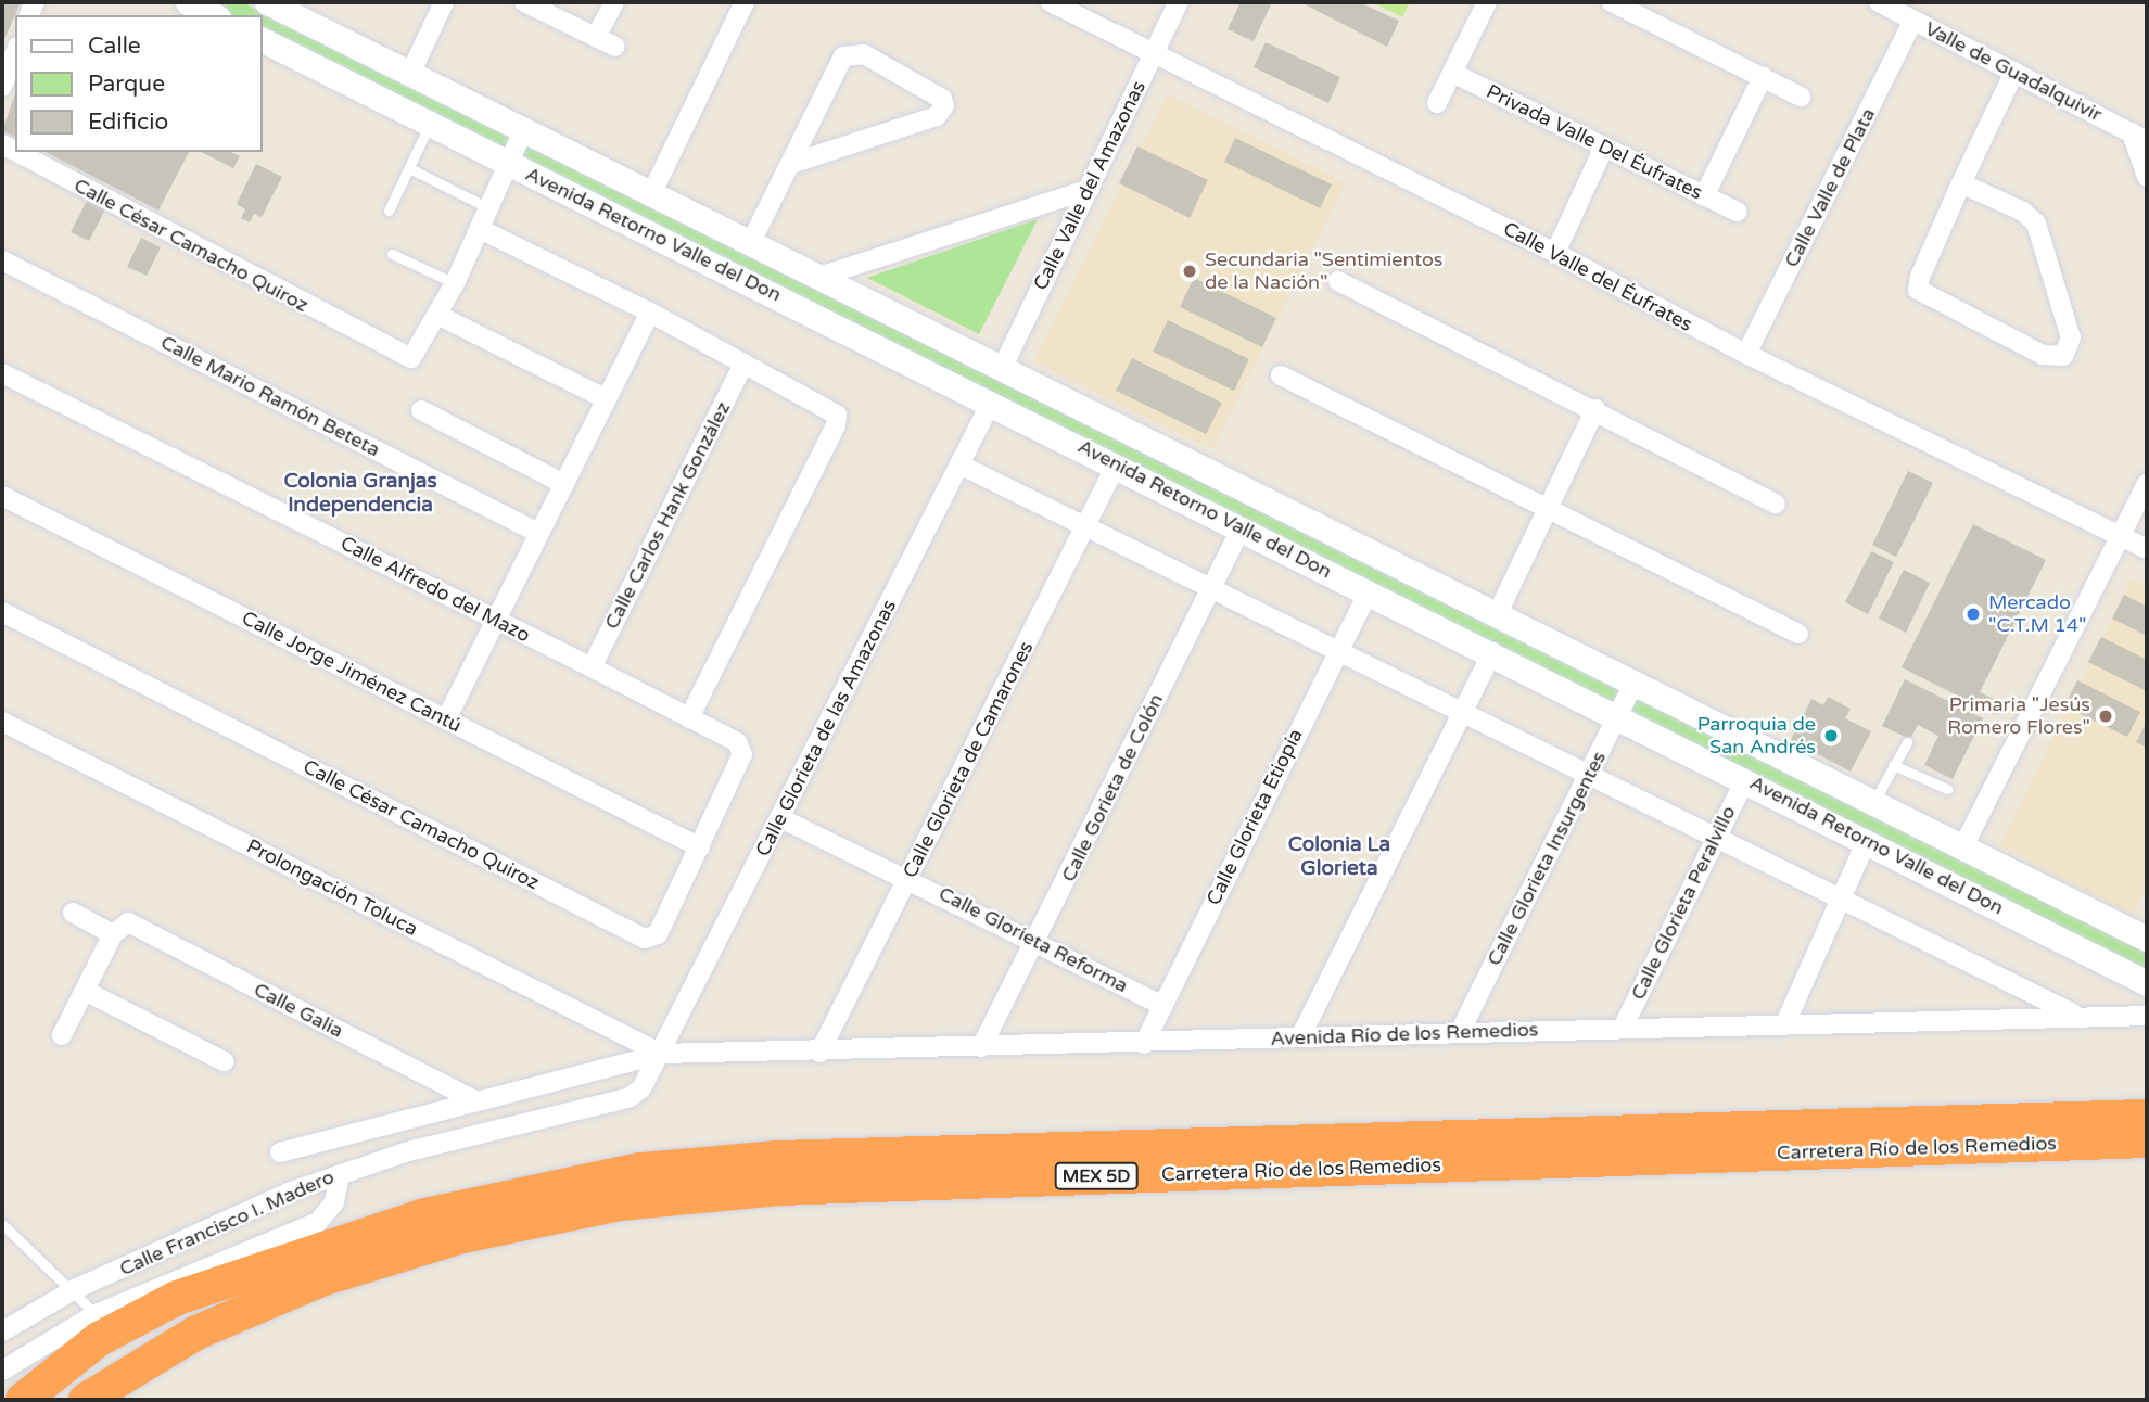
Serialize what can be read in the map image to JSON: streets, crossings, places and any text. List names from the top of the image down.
{
  "streets": {
    "highway": ["Carretera Río de los Remedios", "MEX 5D"],
    "street": [
      "Valle de Guadalquivir",
      "Privada Valle Del Éufrates",
      "Calle Valle del Amazonas",
      "Calle Valle de Plata",
      "Avenida Retorno Valle del Don",
      "Calle César Camacho Quiroz",
      "Calle Valle del Éufrates",
      "Calle Mario Ramón Beteta",
      "Calle Carlos Hank González",
      "Calle Alfredo del Mazo",
      "Calle Jorge Jiménez Cantú",
      "Calle Glorieta de las Amazonas",
      "Calle Glorieta de Camarones",
      "Calle Gorieta de Colón",
      "Calle Glorieta Etiopía",
      "Calle Glorieta Insurgentes",
      "Prolongación Toluca",
      "Calle Glorieta Peralvillo",
      "Calle Glorieta Reforma",
      "Calle Galia",
      "Avenida Río de los Remedios",
      "Calle Francisco I. Madero"
    ]
  },
  "crossings": [
    ["Valle de Guadalquivir", "Calle Valle de Plata"],
    ["Privada Valle Del Éufrates", "Calle Valle del Éufrates"],
    ["Calle Valle del Amazonas", "Avenida Retorno Valle del Don"],
    ["Calle Valle del Amazonas", "Calle Valle del Éufrates"],
    ["Calle Valle de Plata", "Calle Valle del Éufrates"],
    ["Avenida Retorno Valle del Don", "Calle César Camacho Quiroz"],
    ["Avenida Retorno Valle del Don", "Calle Glorieta de las Amazonas"],
    ["Avenida Retorno Valle del Don", "Calle Glorieta de Camarones"],
    ["Avenida Retorno Valle del Don", "Calle Gorieta de Colón"],
    ["Avenida Retorno Valle del Don", "Calle Glorieta Etiopía"],
    ["Avenida Retorno Valle del Don", "Calle Glorieta Insurgentes"],
    ["Avenida Retorno Valle del Don", "Calle Glorieta Peralvillo"],
    ["Calle César Camacho Quiroz", "Calle Alfredo del Mazo"],
    ["Calle César Camacho Quiroz", "Calle Jorge Jiménez Cantú"],
    ["Calle Carlos Hank González", "Calle Alfredo del Mazo"],
    ["Calle Glorieta de las Amazonas", "Prolongación Toluca"],
    ["Calle Glorieta de las Amazonas", "Calle Glorieta Reforma"],
    ["Calle Glorieta de las Amazonas", "Avenida Río de los Remedios"],
    ["Calle Glorieta de las Amazonas", "Calle Francisco I. Madero"],
    ["Calle Glorieta de Camarones", "Calle Glorieta Reforma"],
    ["Calle Glorieta de Camarones", "Avenida Río de los Remedios"],
    ["Calle Gorieta de Colón", "Calle Glorieta Reforma"],
    ["Calle Gorieta de Colón", "Avenida Río de los Remedios"],
    ["Calle Glorieta Etiopía", "Calle Glorieta Reforma"],
    ["Calle Glorieta Etiopía", "Avenida Río de los Remedios"],
    ["Calle Glorieta Insurgentes", "Avenida Río de los Remedios"],
    ["Prolongación Toluca", "Avenida Río de los Remedios"],
    ["Prolongación Toluca", "Calle Francisco I. Madero"],
    ["Calle Glorieta Peralvillo", "Avenida Río de los Remedios"],
    ["Avenida Río de los Remedios", "Calle Francisco I. Madero"]
  ],
  "districts": ["Colonia Granjas Independencia", "Colonia La Glorieta"],
  "places": [
    "Secundaria \"Sentimientos de la Nación\"",
    "Mercado \"C.T.M 14\"",
    "Primaria \"Jesús Romero Flores\"",
    "Parroquia de San Andrés"
  ],
  "legend": ["Calle", "Parque", "Edificio"]
}
